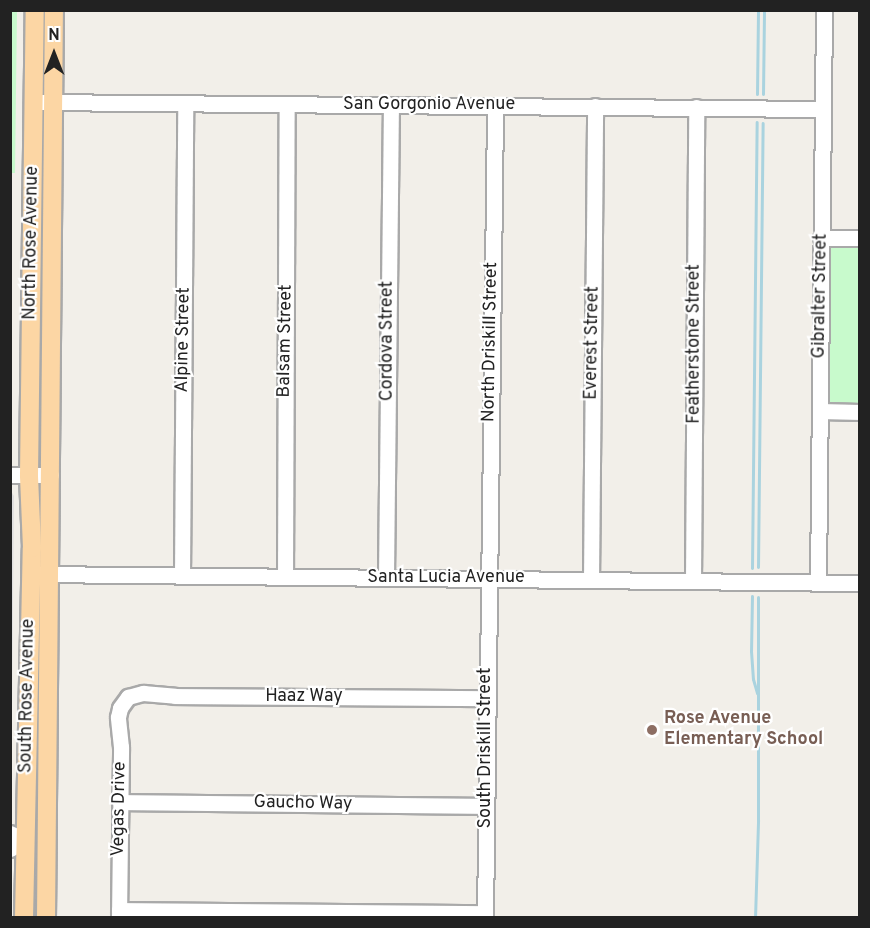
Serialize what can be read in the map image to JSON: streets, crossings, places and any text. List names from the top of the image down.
{
  "streets": {
    "main road": ["North Rose Avenue", "South Rose Avenue"],
    "street": [
      "San Gorgonio Avenue",
      "Gibralter Street",
      "Alpine Street",
      "Balsam Street",
      "Cordova Street",
      "North Driskill Street",
      "Everest Street",
      "Featherstone Street",
      "Santa Lucia Avenue",
      "Haaz Way",
      "South Driskill Street",
      "Gaucho Way",
      "Vegas Drive"
    ]
  },
  "crossings": [
    ["San Gorgonio Avenue", "North Rose Avenue"],
    ["San Gorgonio Avenue", "Gibralter Street"],
    ["San Gorgonio Avenue", "Alpine Street"],
    ["San Gorgonio Avenue", "Balsam Street"],
    ["San Gorgonio Avenue", "Cordova Street"],
    ["San Gorgonio Avenue", "North Driskill Street"],
    ["San Gorgonio Avenue", "Everest Street"],
    ["San Gorgonio Avenue", "Featherstone Street"],
    ["North Rose Avenue", "South Rose Avenue"],
    ["Gibralter Street", "Santa Lucia Avenue"],
    ["Alpine Street", "Santa Lucia Avenue"],
    ["Balsam Street", "Santa Lucia Avenue"],
    ["Cordova Street", "Santa Lucia Avenue"],
    ["North Driskill Street", "Santa Lucia Avenue"],
    ["North Driskill Street", "South Driskill Street"],
    ["Everest Street", "Santa Lucia Avenue"],
    ["Featherstone Street", "Santa Lucia Avenue"],
    ["Santa Lucia Avenue", "South Rose Avenue"],
    ["Santa Lucia Avenue", "South Driskill Street"],
    ["Haaz Way", "South Driskill Street"],
    ["Haaz Way", "Vegas Drive"],
    ["South Driskill Street", "Gaucho Way"],
    ["Gaucho Way", "Vegas Drive"]
  ],
  "places": ["Rose Avenue Elementary School"],
  "north": "top"
}
